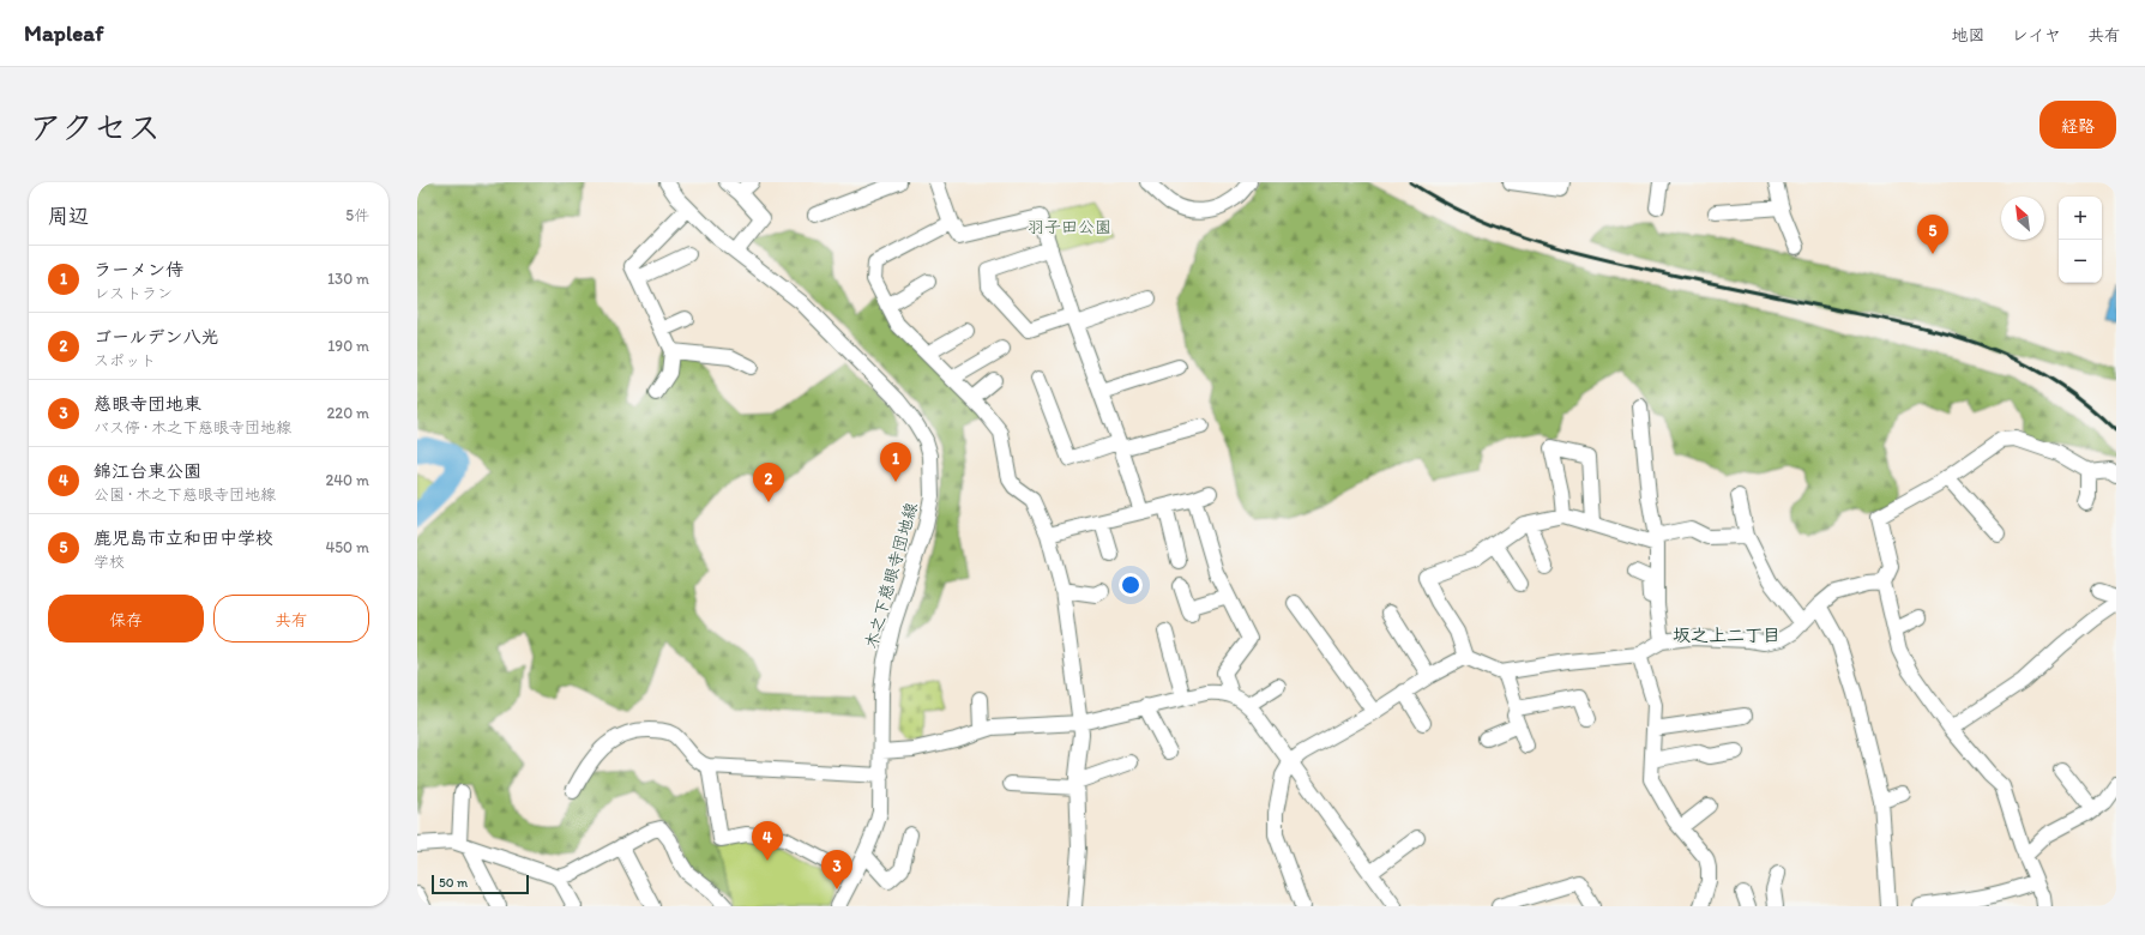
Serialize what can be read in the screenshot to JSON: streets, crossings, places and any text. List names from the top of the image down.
{
  "streets": {
    "street": ["木之下慈眼寺団地線"]
  },
  "districts": ["坂之上二丁目"],
  "parks": ["羽子田公園"],
  "scale_bar": "50 m",
  "north": "top left",
  "page": {
    "header": "Mapleaf",
    "nav": ["地図", "レイヤ", "共有"],
    "title": "アクセス",
    "buttons": [
      "経路",
      ["保存", "共有"]
    ],
    "heading": ["周辺", "5件"],
    "map_buttons": ["+", "−"],
    "pins": [
      "5",
      "1",
      "2",
      "4",
      "3"
    ],
    "list": [
      {
        "mark": "1",
        "name": "ラーメン侍",
        "note": "レストラン",
        "value": "130 m"
      },
      {
        "mark": "2",
        "name": "ゴールデン八光",
        "note": "スポット",
        "value": "190 m"
      },
      {
        "mark": "3",
        "name": "慈眼寺団地東",
        "note": "バス停 · 木之下慈眼寺団地線",
        "value": "220 m"
      },
      {
        "mark": "4",
        "name": "錦江台東公園",
        "note": "公園 · 木之下慈眼寺団地線",
        "value": "240 m"
      },
      {
        "mark": "5",
        "name": "鹿児島市立和田中学校",
        "note": "学校",
        "value": "450 m"
      }
    ],
    "scale": "50 m"
  }
}
